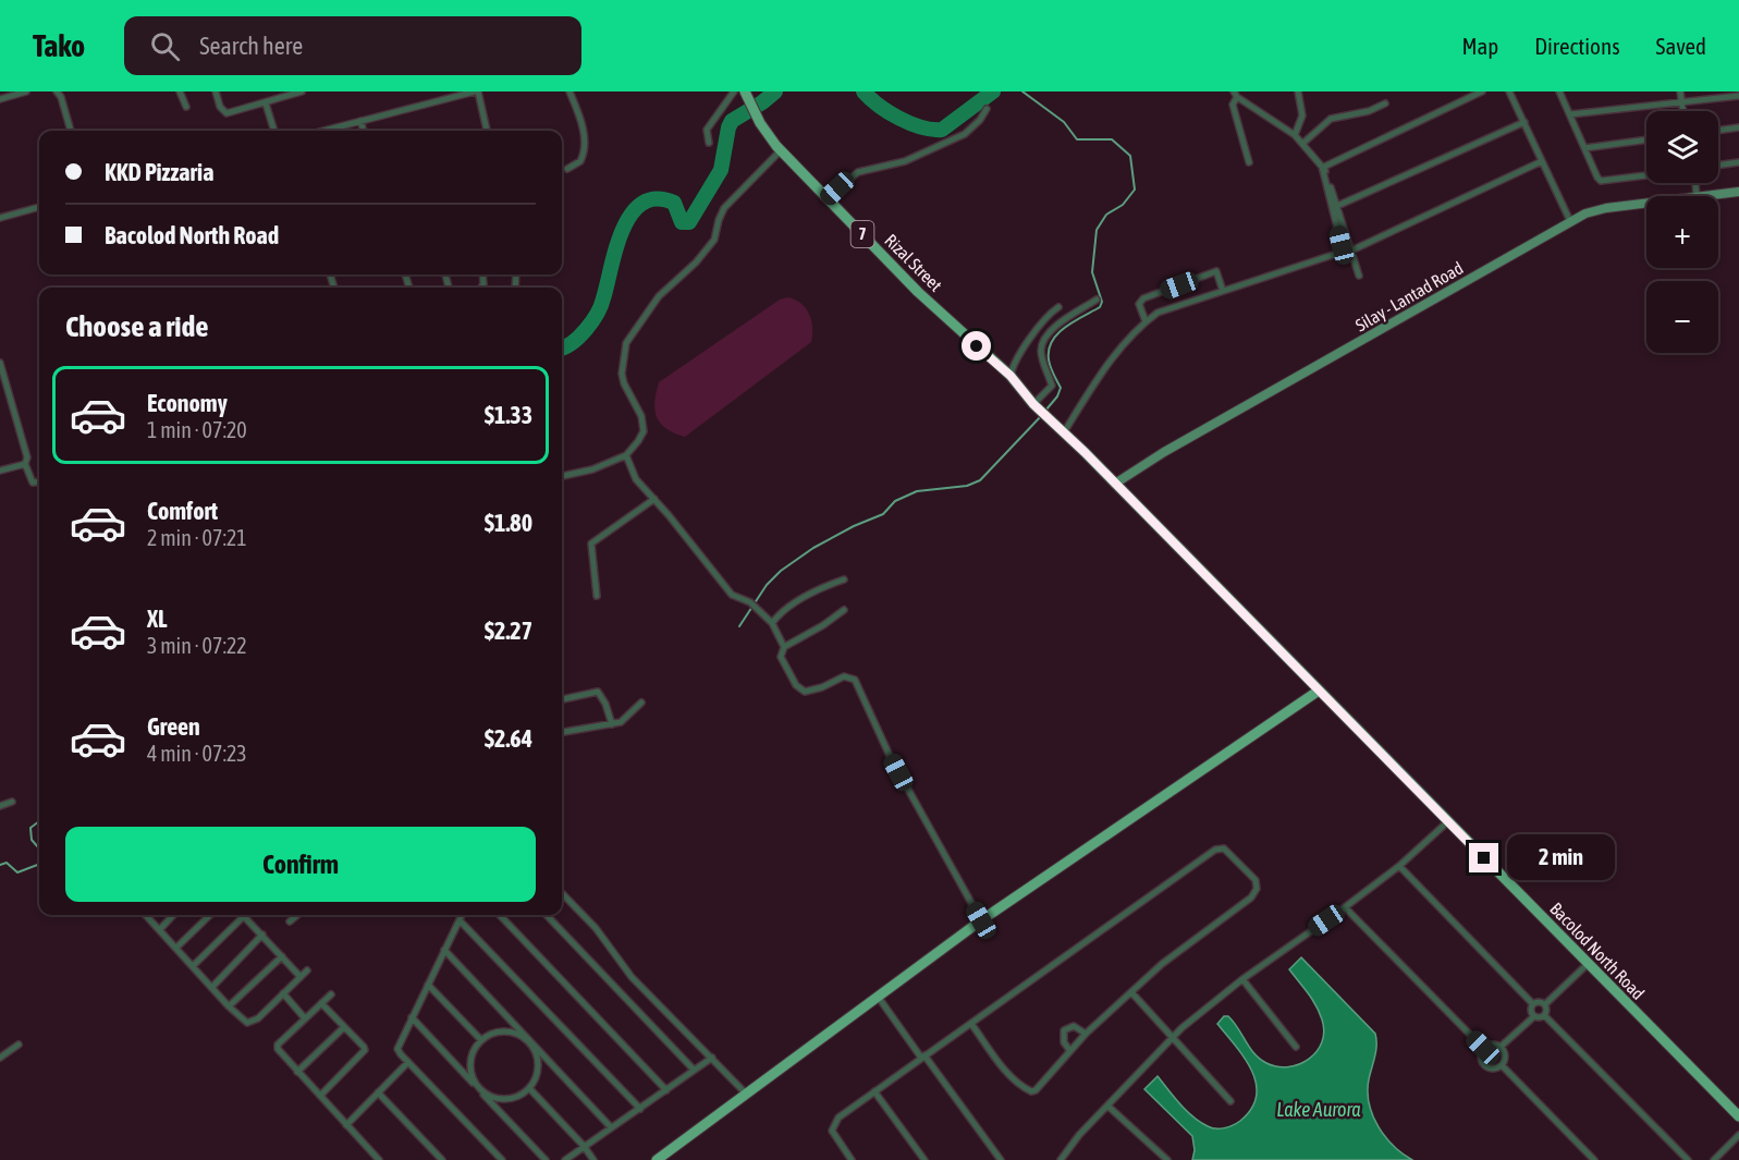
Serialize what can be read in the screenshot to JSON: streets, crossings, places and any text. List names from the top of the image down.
{
  "streets": {
    "main road": ["7", "Rizal Street", "Bacolod North Road"],
    "street": ["Silay - Lantad Road"]
  },
  "crossings": [
    ["Rizal Street", "Bacolod North Road"],
    ["Silay - Lantad Road", "Bacolod North Road"]
  ],
  "water": ["Lake Aurora"],
  "page": {
    "header": "Tako",
    "search": "Search here",
    "nav": ["Map", "Directions", "Saved"],
    "map_buttons": ["+", "−"],
    "banner": ["KKD Pizzaria", "Bacolod North Road"],
    "heading": "Choose a ride",
    "list": [
      {
        "name": "Economy",
        "note": "1 min · 07:20",
        "value": "$1.33"
      },
      {
        "name": "Comfort",
        "note": "2 min · 07:21",
        "value": "$1.80"
      },
      {
        "name": "XL",
        "note": "3 min · 07:22",
        "value": "$2.27"
      },
      {
        "name": "Green",
        "note": "4 min · 07:23",
        "value": "$2.64"
      }
    ],
    "buttons": "Confirm",
    "bubble": "2 min"
  }
}
